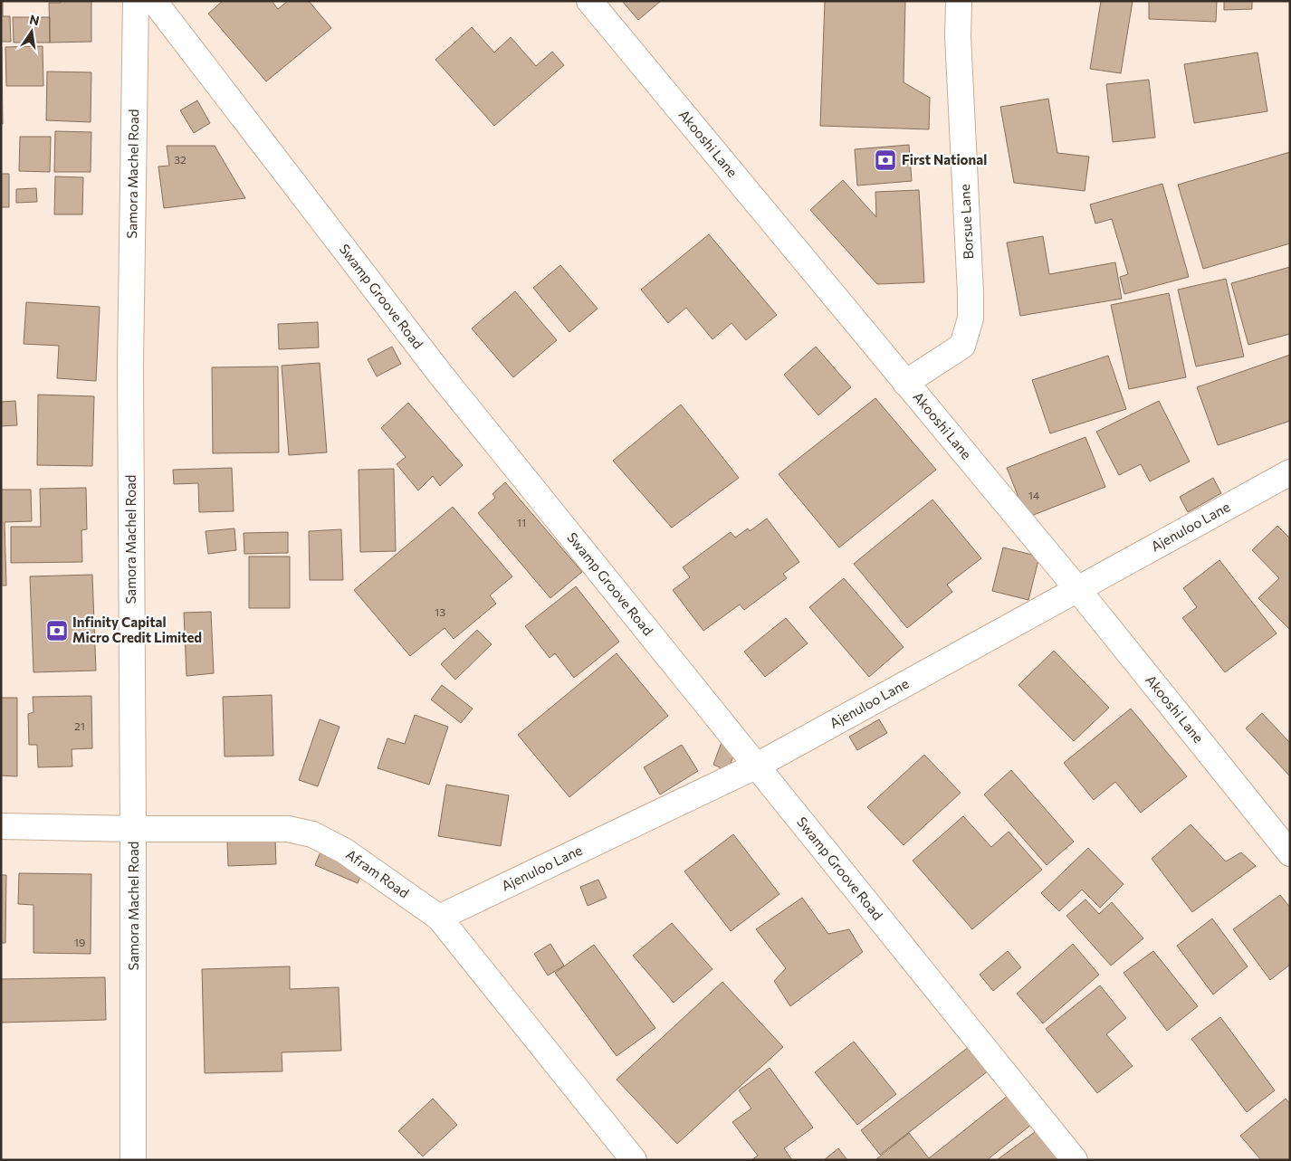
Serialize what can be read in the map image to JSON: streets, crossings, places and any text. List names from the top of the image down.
{
  "streets": {
    "street": [
      "Akooshi Lane",
      "Samora Machel Road",
      "Borsue Lane",
      "Swamp Groove Road",
      "Ajenuloo Lane",
      "Afram Road"
    ]
  },
  "crossings": [
    ["Akooshi Lane", "Borsue Lane"],
    ["Akooshi Lane", "Ajenuloo Lane"],
    ["Samora Machel Road", "Afram Road"],
    ["Swamp Groove Road", "Ajenuloo Lane"],
    ["Ajenuloo Lane", "Afram Road"]
  ],
  "places": {
    "bank": ["First National", "Infinity Capital Micro Credit Limited"]
  },
  "house_numbers": [
    "32",
    "14",
    "11",
    "13",
    "21",
    "19"
  ],
  "north": "top"
}
